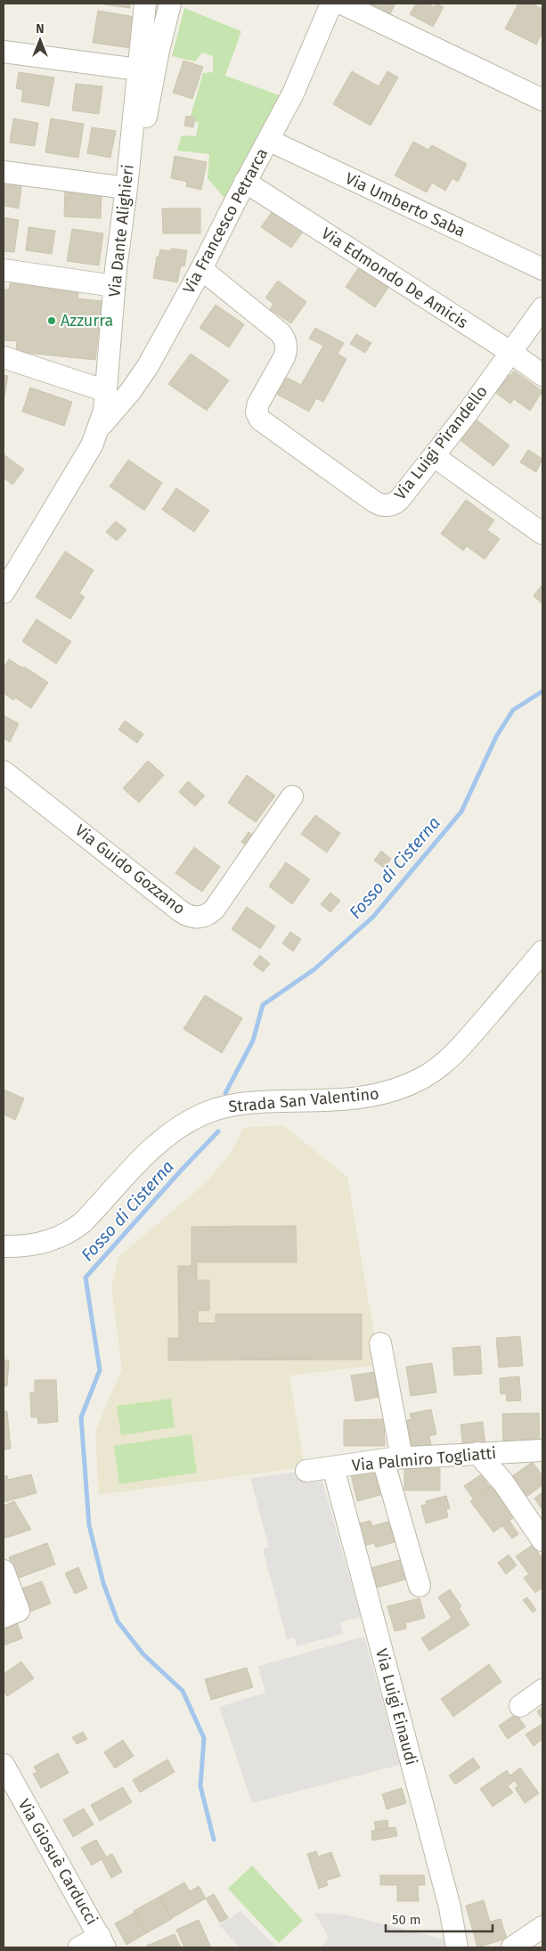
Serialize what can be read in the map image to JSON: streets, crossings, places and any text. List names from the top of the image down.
{
  "streets": {
    "street": [
      "Via Umberto Saba",
      "Via Francesco Petrarca",
      "Via Dante Alighieri",
      "Via Edmondo De Amicis",
      "Via Luigi Pirandello",
      "Via Guido Gozzano",
      "Strada San Valentino",
      "Via Palmiro Togliatti",
      "Via Luigi Einaudi",
      "Via Giosuè Carducci"
    ]
  },
  "crossings": [
    ["Via Umberto Saba", "Via Francesco Petrarca"],
    ["Via Francesco Petrarca", "Via Dante Alighieri"],
    ["Via Francesco Petrarca", "Via Edmondo De Amicis"],
    ["Via Francesco Petrarca", "Via Luigi Pirandello"],
    ["Via Edmondo De Amicis", "Via Luigi Pirandello"],
    ["Via Palmiro Togliatti", "Via Luigi Einaudi"]
  ],
  "water": ["Fosso di Cisterna"],
  "places": ["Azzurra"],
  "scale_bar": "50 m",
  "north": "top"
}
